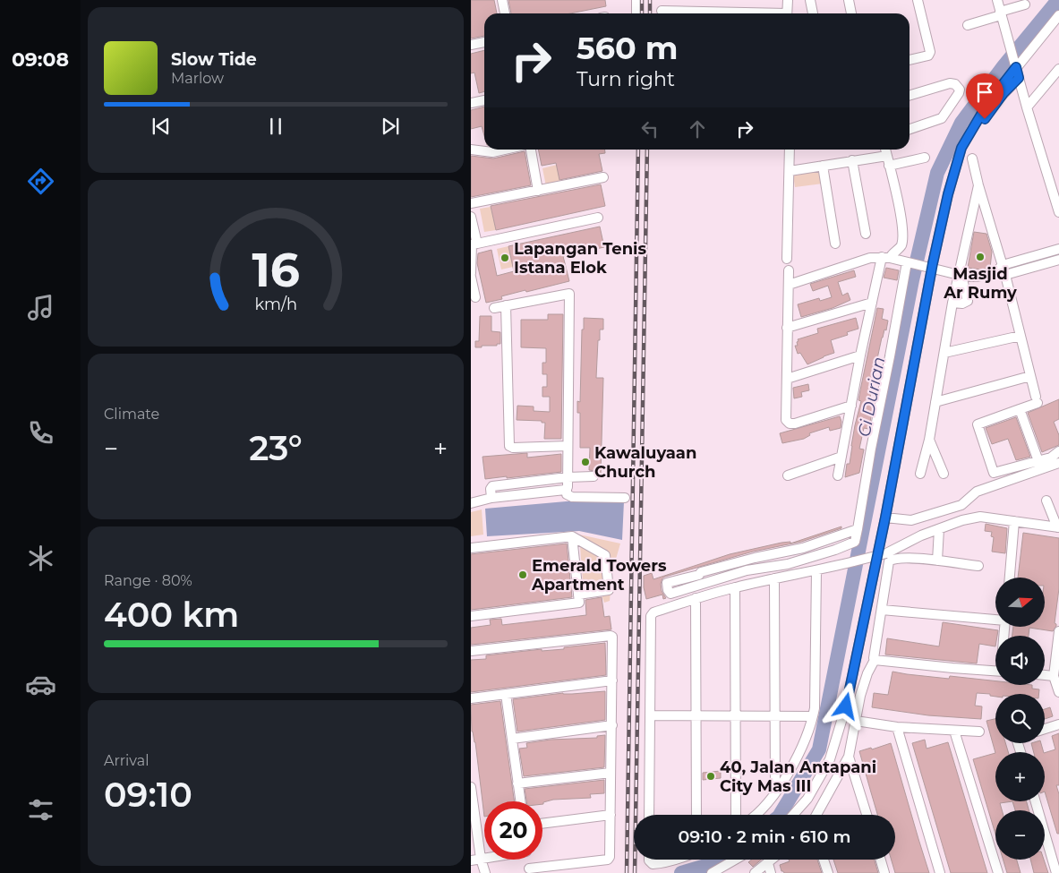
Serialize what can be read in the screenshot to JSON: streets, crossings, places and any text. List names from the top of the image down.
{
  "water": ["Ci Durian"],
  "places": [
    "Masjid Ar Rumy",
    "Lapangan Tenis Istana Elok",
    "Kawaluyaan Church",
    "Emerald Towers Apartment",
    "40, Jalan Antapani City Mas III"
  ],
  "north": "right",
  "page": {
    "tabs": "09:08",
    "turn": ["560 m", "Turn right"],
    "song": ["Slow Tide", "Marlow"],
    "tile": [
      "Climate",
      ["Range · 80%", "400 km"],
      ["Arrival", "09:10"]
    ],
    "heat": ["−", "23°", "+"],
    "map_buttons": ["+", "−"],
    "limit": "20",
    "trip": "09:10 · 2 min · 610 m",
    "gauge": ["16", "km/h"]
  }
}
